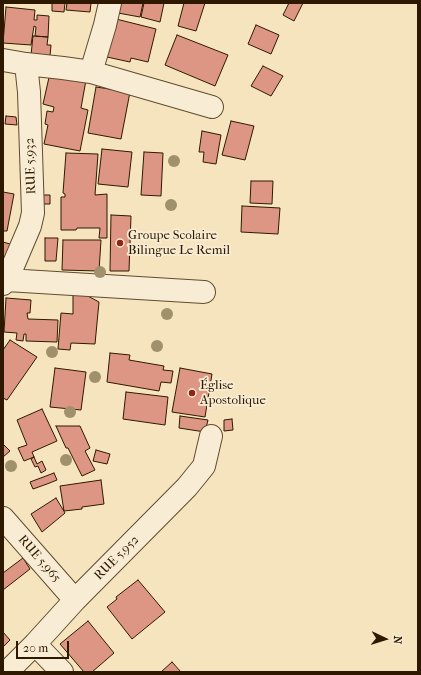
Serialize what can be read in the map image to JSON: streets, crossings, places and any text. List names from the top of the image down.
{
  "streets": {
    "street": ["RUE 5.932", "RUE 5.952", "RUE 5.965"]
  },
  "crossings": [
    ["RUE 5.952", "RUE 5.965"]
  ],
  "places": ["Groupe Scolaire Bilingue Le Remil", "Église Apostolique"],
  "scale_bar": "20 m",
  "north": "right"
}
